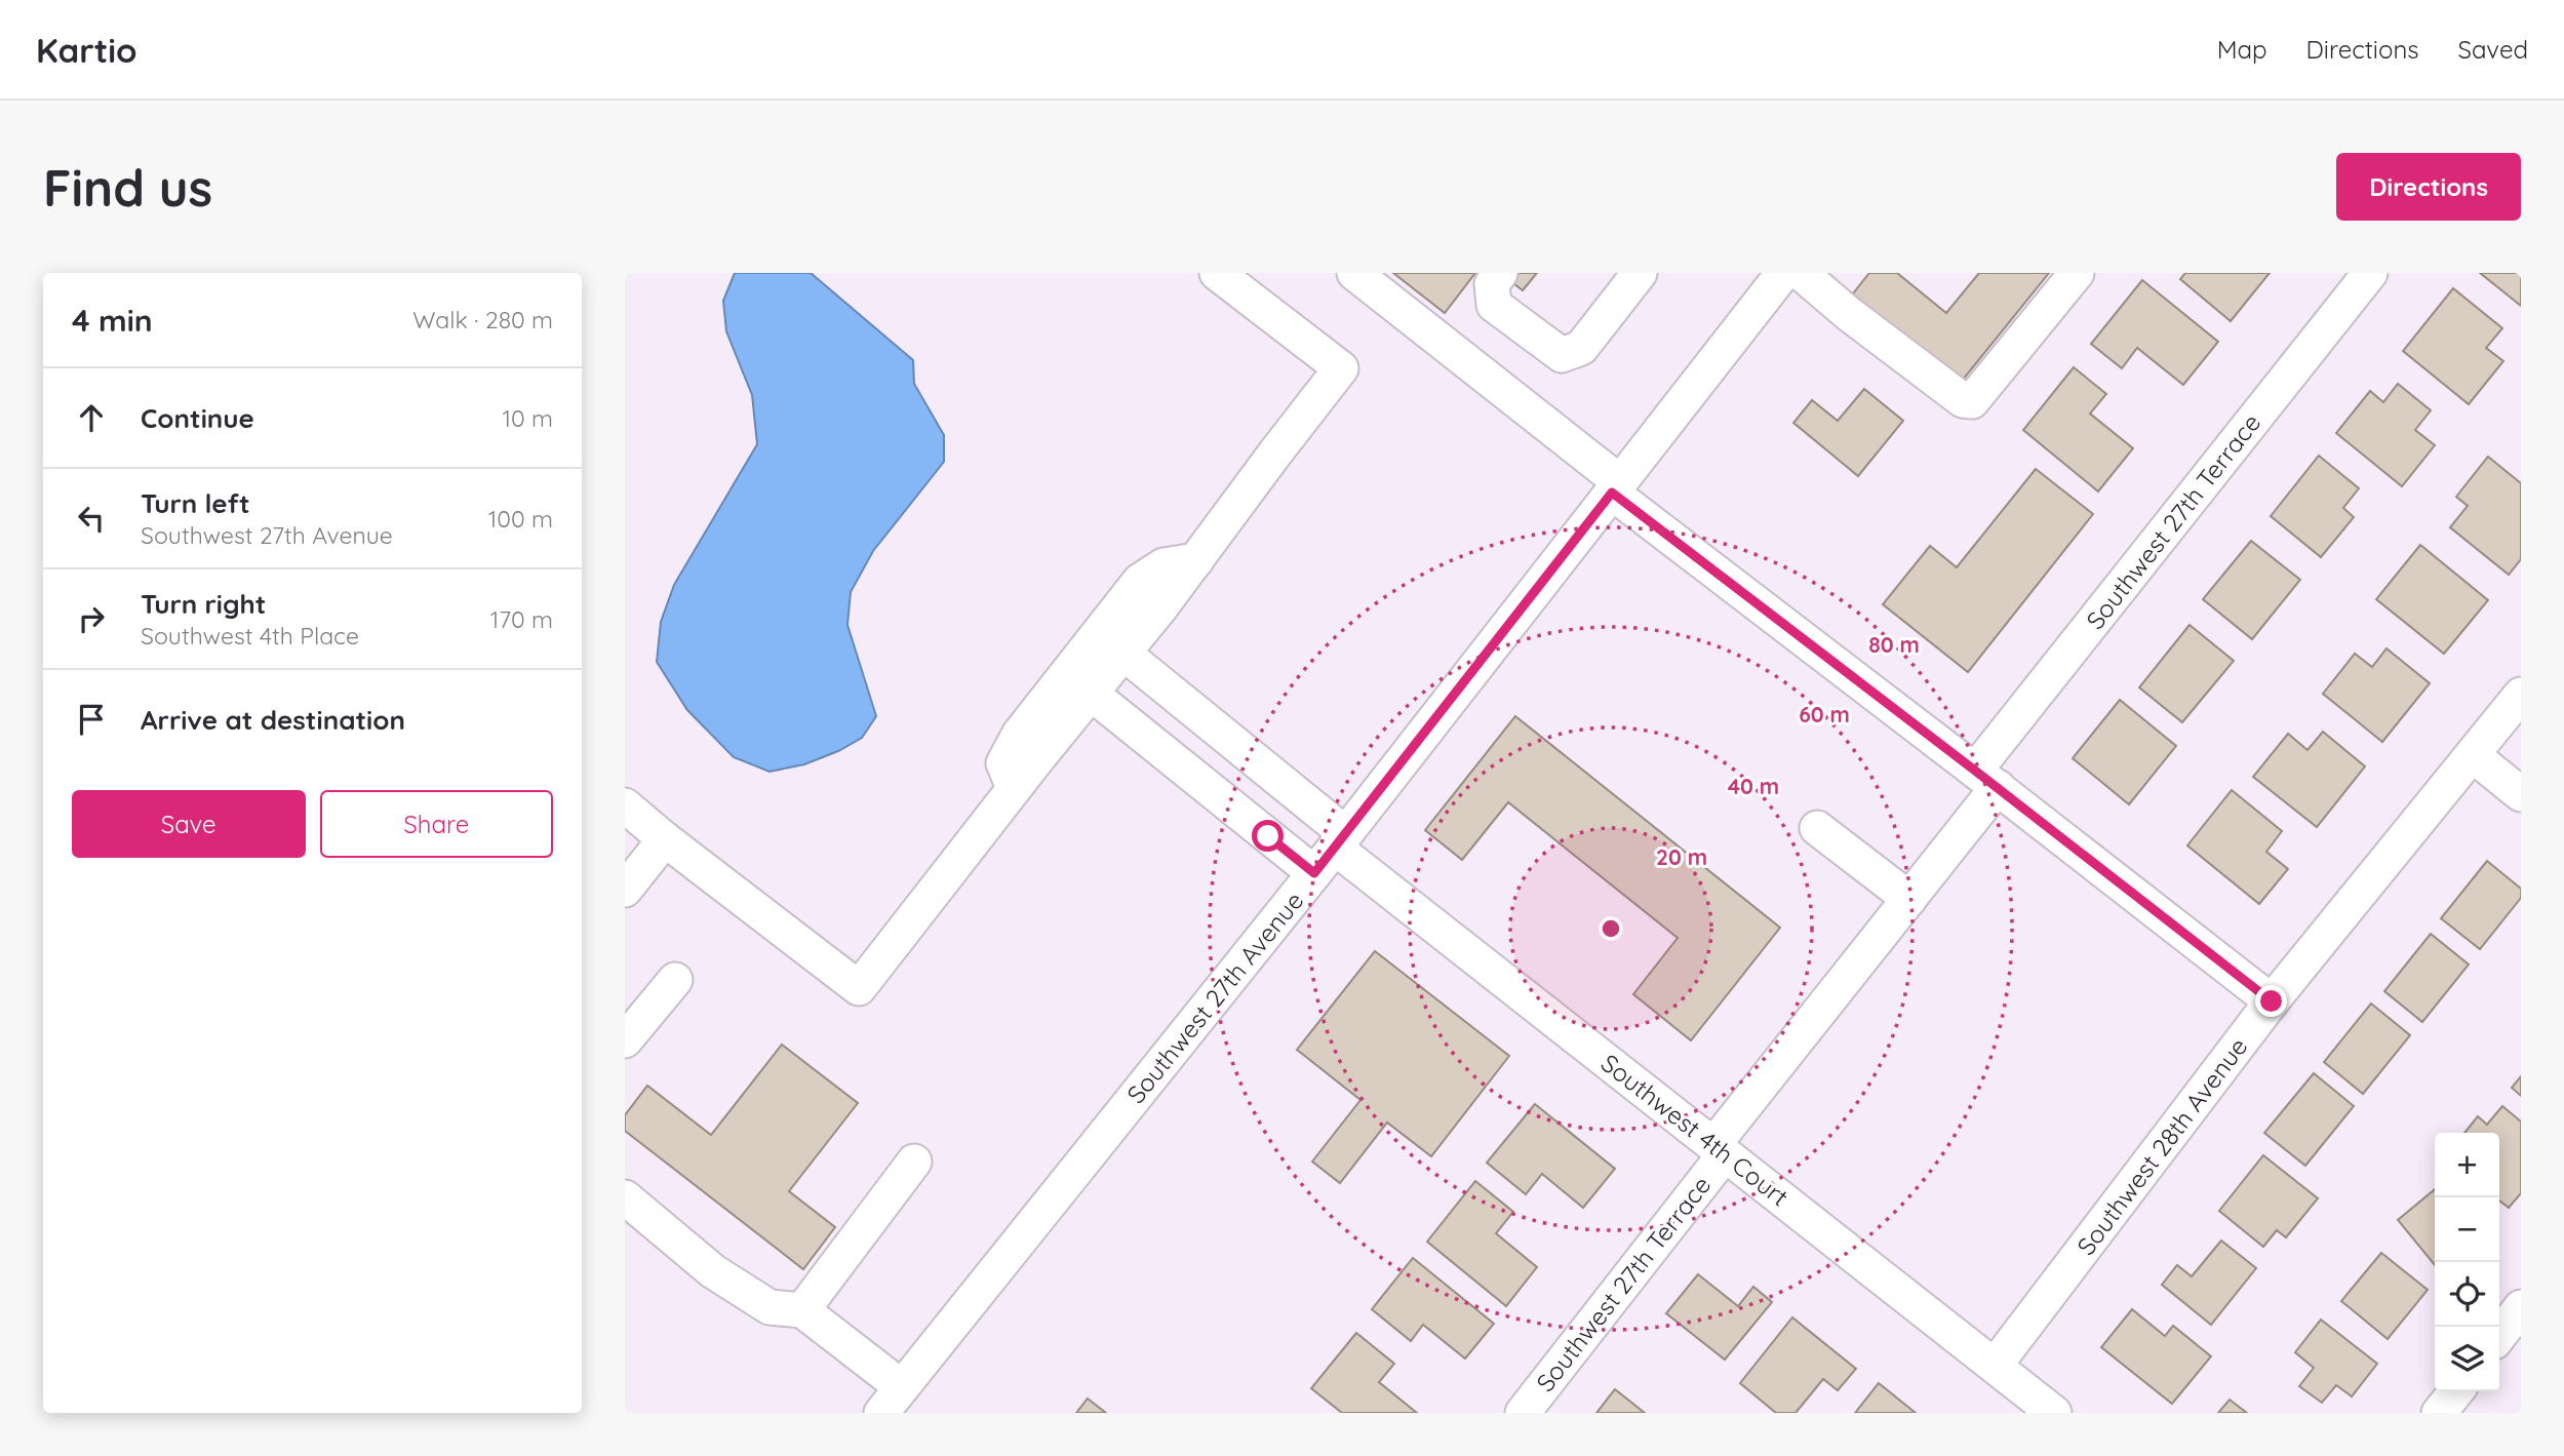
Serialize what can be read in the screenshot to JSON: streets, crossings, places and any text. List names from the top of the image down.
{
  "streets": {
    "street": [
      "Southwest 27th Terrace",
      "Southwest 27th Avenue",
      "Southwest 4th Court",
      "Southwest 28th Avenue"
    ]
  },
  "crossings": [
    ["Southwest 27th Terrace", "Southwest 4th Court"],
    ["Southwest 27th Avenue", "Southwest 4th Court"],
    ["Southwest 4th Court", "Southwest 28th Avenue"]
  ],
  "page": {
    "header": "Kartio",
    "nav": ["Map", "Directions", "Saved"],
    "buttons": [
      "Directions",
      ["Save", "Share"]
    ],
    "title": "Find us",
    "heading": ["4 min", "Walk · 280 m"],
    "list": [
      ["Continue", "10 m"],
      ["Turn left", "Southwest 27th Avenue", "100 m"],
      ["Turn right", "Southwest 4th Place", "170 m"],
      "Arrive at destination"
    ],
    "map_buttons": ["+", "−"]
  },
  "rings": [
    "80 m",
    "60 m",
    "40 m",
    "20 m"
  ]
}
